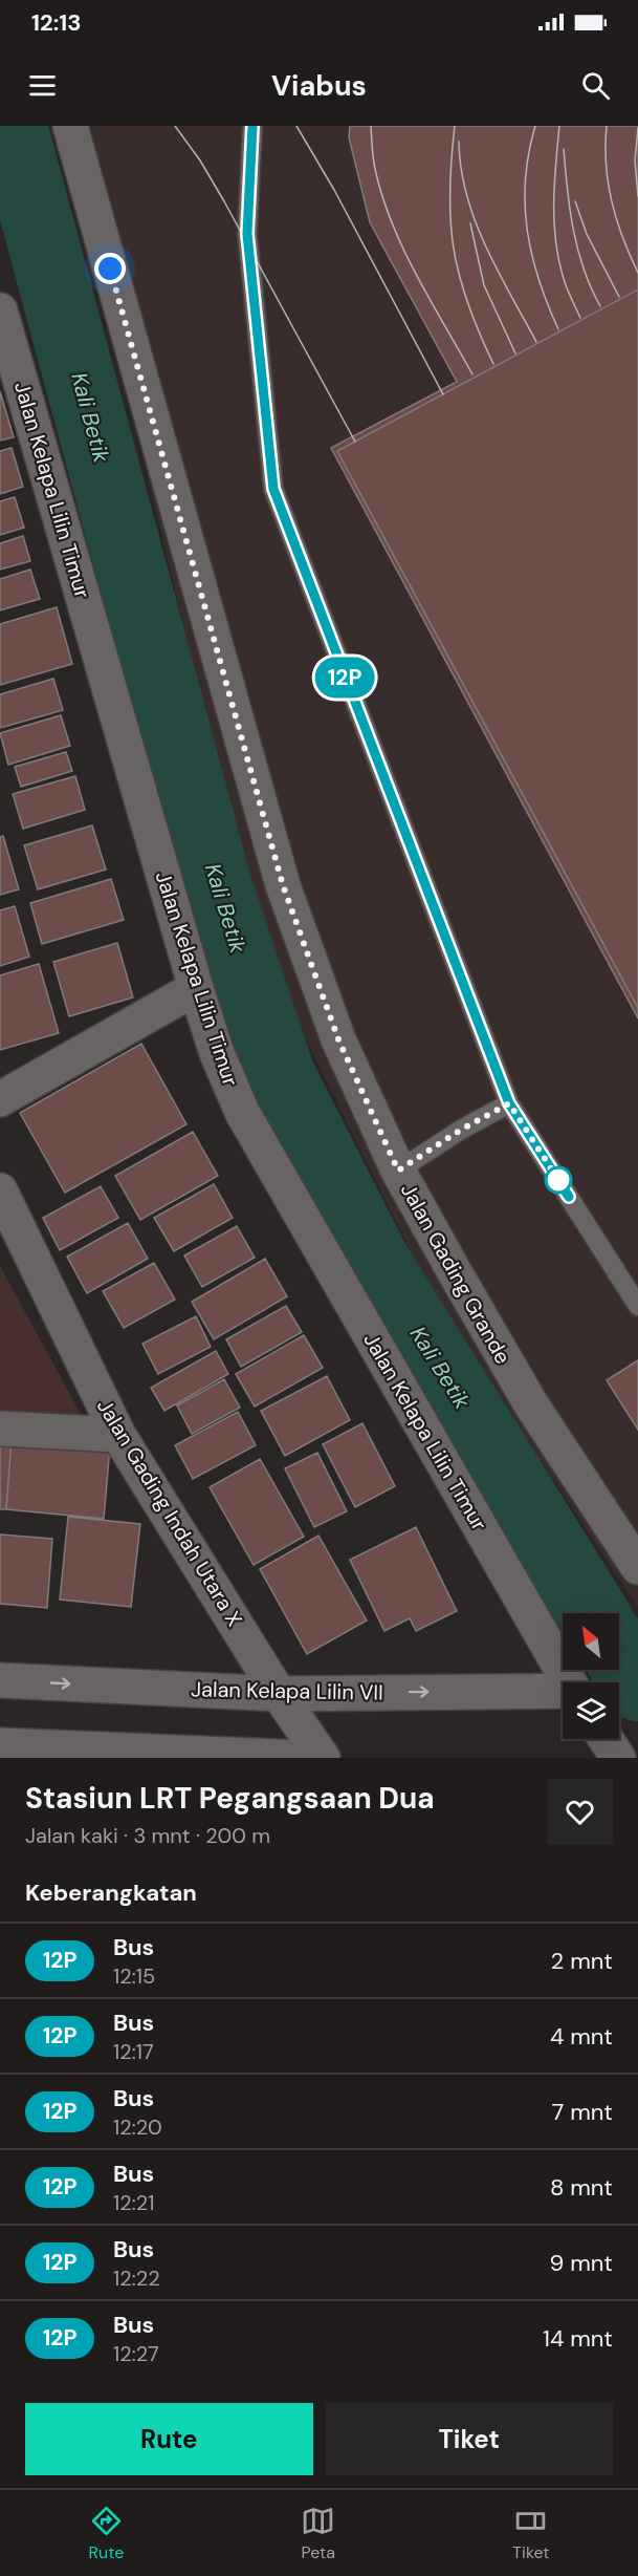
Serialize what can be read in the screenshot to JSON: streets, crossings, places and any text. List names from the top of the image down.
{
  "streets": {
    "street": [
      "Jalan Kelapa Lilin Timur",
      "Jalan Gading Grande",
      "Jalan Gading Indah Utara X",
      "Jalan Kelapa Lilin VII"
    ]
  },
  "crossings": [
    ["Jalan Gading Indah Utara X", "Jalan Kelapa Lilin VII"]
  ],
  "water": ["Kali Betik"],
  "lines": ["bus line 12P"],
  "north": "top left",
  "page": {
    "status": "12:13",
    "header": "Viabus",
    "on_map": "12P",
    "heading": [
      ["Stasiun LRT Pegangsaan Dua", "Jalan kaki · 3 mnt · 200 m"],
      "Keberangkatan"
    ],
    "list": [
      {
        "mark": "12P",
        "name": "Bus",
        "note": "12:15",
        "value": "2 mnt"
      },
      {
        "mark": "12P",
        "name": "Bus",
        "note": "12:17",
        "value": "4 mnt"
      },
      {
        "mark": "12P",
        "name": "Bus",
        "note": "12:20",
        "value": "7 mnt"
      },
      {
        "mark": "12P",
        "name": "Bus",
        "note": "12:21",
        "value": "8 mnt"
      },
      {
        "mark": "12P",
        "name": "Bus",
        "note": "12:22",
        "value": "9 mnt"
      },
      {
        "mark": "12P",
        "name": "Bus",
        "note": "12:27",
        "value": "14 mnt"
      }
    ],
    "buttons": ["Rute", "Tiket"],
    "tabs": ["Rute", "Peta", "Tiket"]
  }
}
